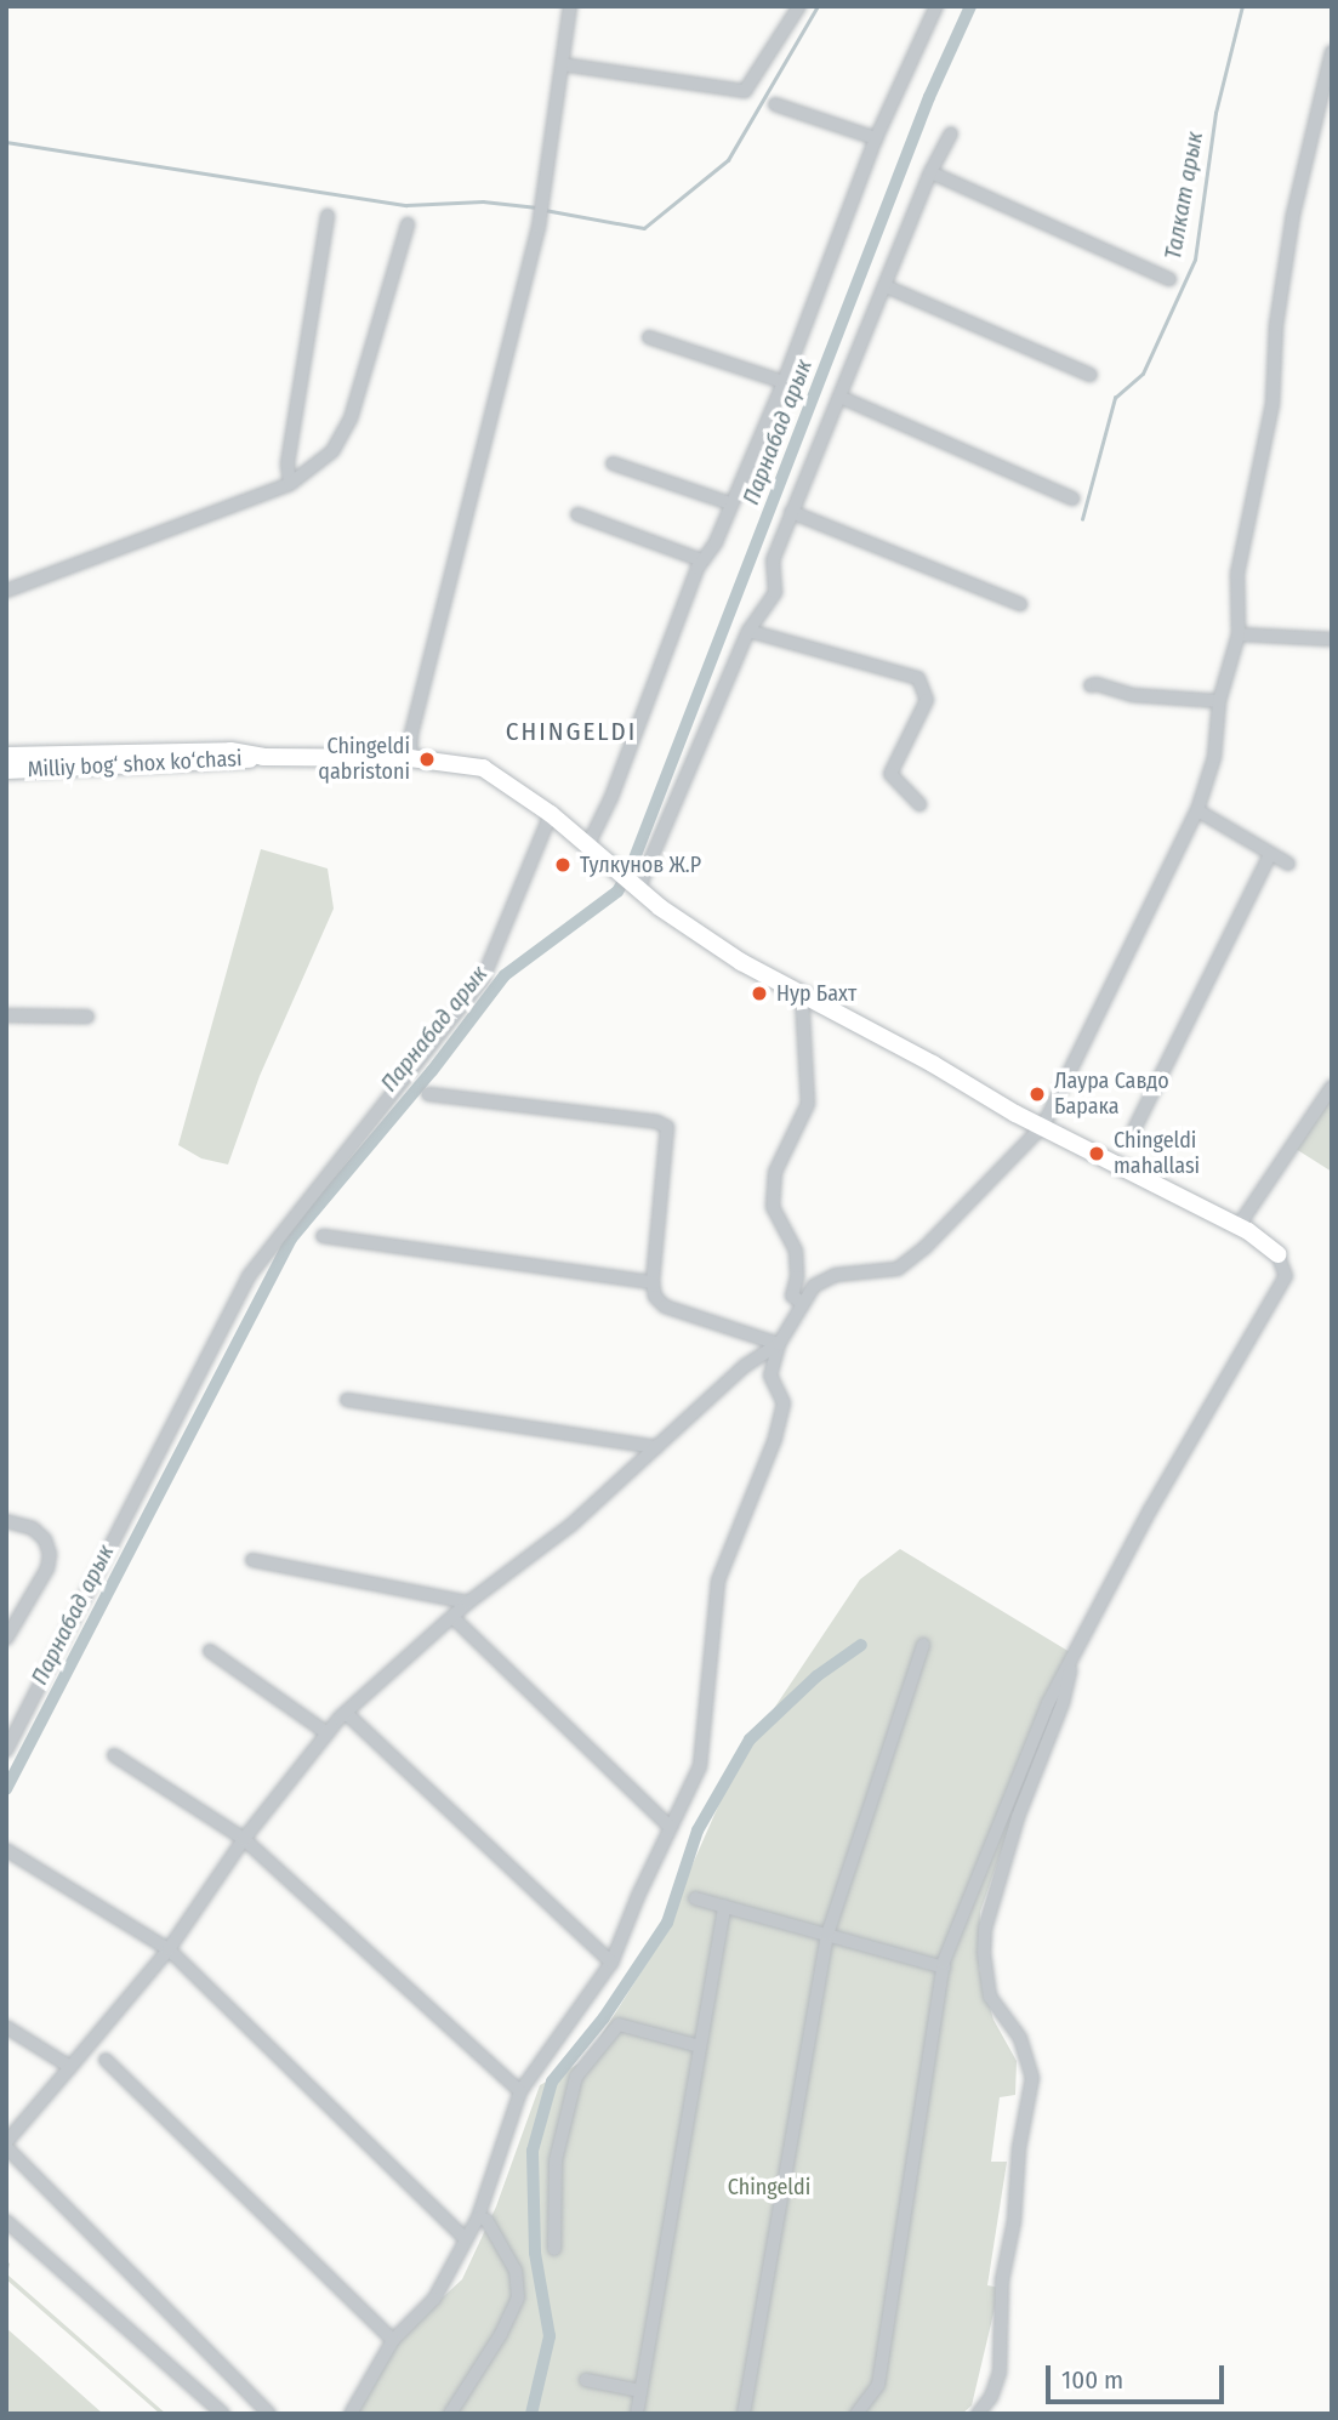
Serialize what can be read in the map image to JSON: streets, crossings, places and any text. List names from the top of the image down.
{
  "streets": {
    "main road": ["Milliy bog‘ shox ko‘chasi"]
  },
  "districts": ["CHINGELDI"],
  "water": ["Талкат арык", "Парнабад арык"],
  "parks": ["Chingeldi"],
  "places": [
    "Chingeldi qabristoni",
    "Тулкунов Ж.Р",
    "Нур Бахт",
    "Лаура Савдо Барака",
    "Chingeldi mahallasi"
  ],
  "scale_bar": "100 m"
}
